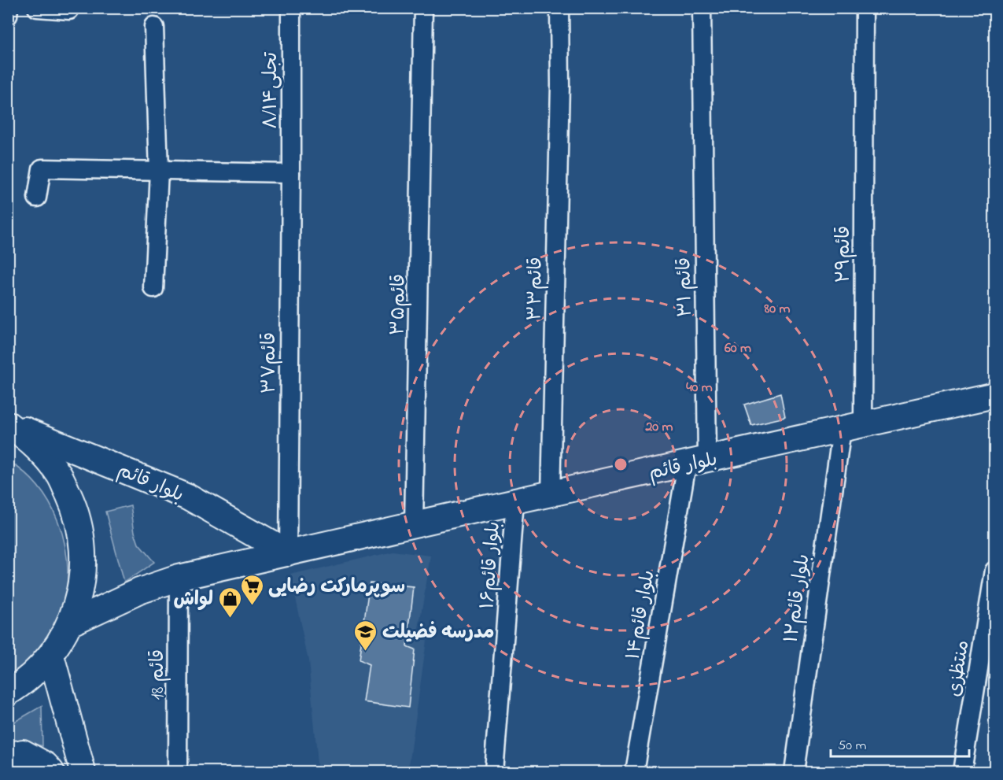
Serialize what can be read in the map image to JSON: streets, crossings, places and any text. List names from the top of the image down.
{
  "streets": {
    "main road": ["بلوار قائم"],
    "street": [
      "تجلی۸‌/۱۴",
      "قائم۲۹",
      "قائم ۳۱",
      "قائم۳۳",
      "قائم۳۵",
      "قائم۳۷",
      "بلوار قائم۱۶",
      "بلوار قائم۱۲",
      "بلوار قائم۱۴",
      "منتظزی",
      "18 قائم"
    ]
  },
  "crossings": [
    ["تجلی۸‌/۱۴", "قائم۳۷"],
    ["قائم۲۹", "بلوار قائم"],
    ["قائم۲۹", "بلوار قائم۱۲"],
    ["قائم ۳۱", "بلوار قائم"],
    ["قائم ۳۱", "بلوار قائم۱۴"],
    ["قائم۳۳", "بلوار قائم"],
    ["قائم۳۵", "بلوار قائم"],
    ["قائم۳۷", "بلوار قائم"],
    ["بلوار قائم", "بلوار قائم۱۶"],
    ["بلوار قائم", "بلوار قائم۱۲"],
    ["بلوار قائم", "بلوار قائم۱۴"],
    ["بلوار قائم", "18 قائم"]
  ],
  "places": {
    "supermarket": ["سوپرمارکت رضایی"],
    "shop": ["لواش"],
    "school or university": ["مدرسه فضیلت"]
  },
  "scale_bar": "50 m",
  "rings": [
    "80 m",
    "60 m",
    "40 m",
    "20 m"
  ]
}
